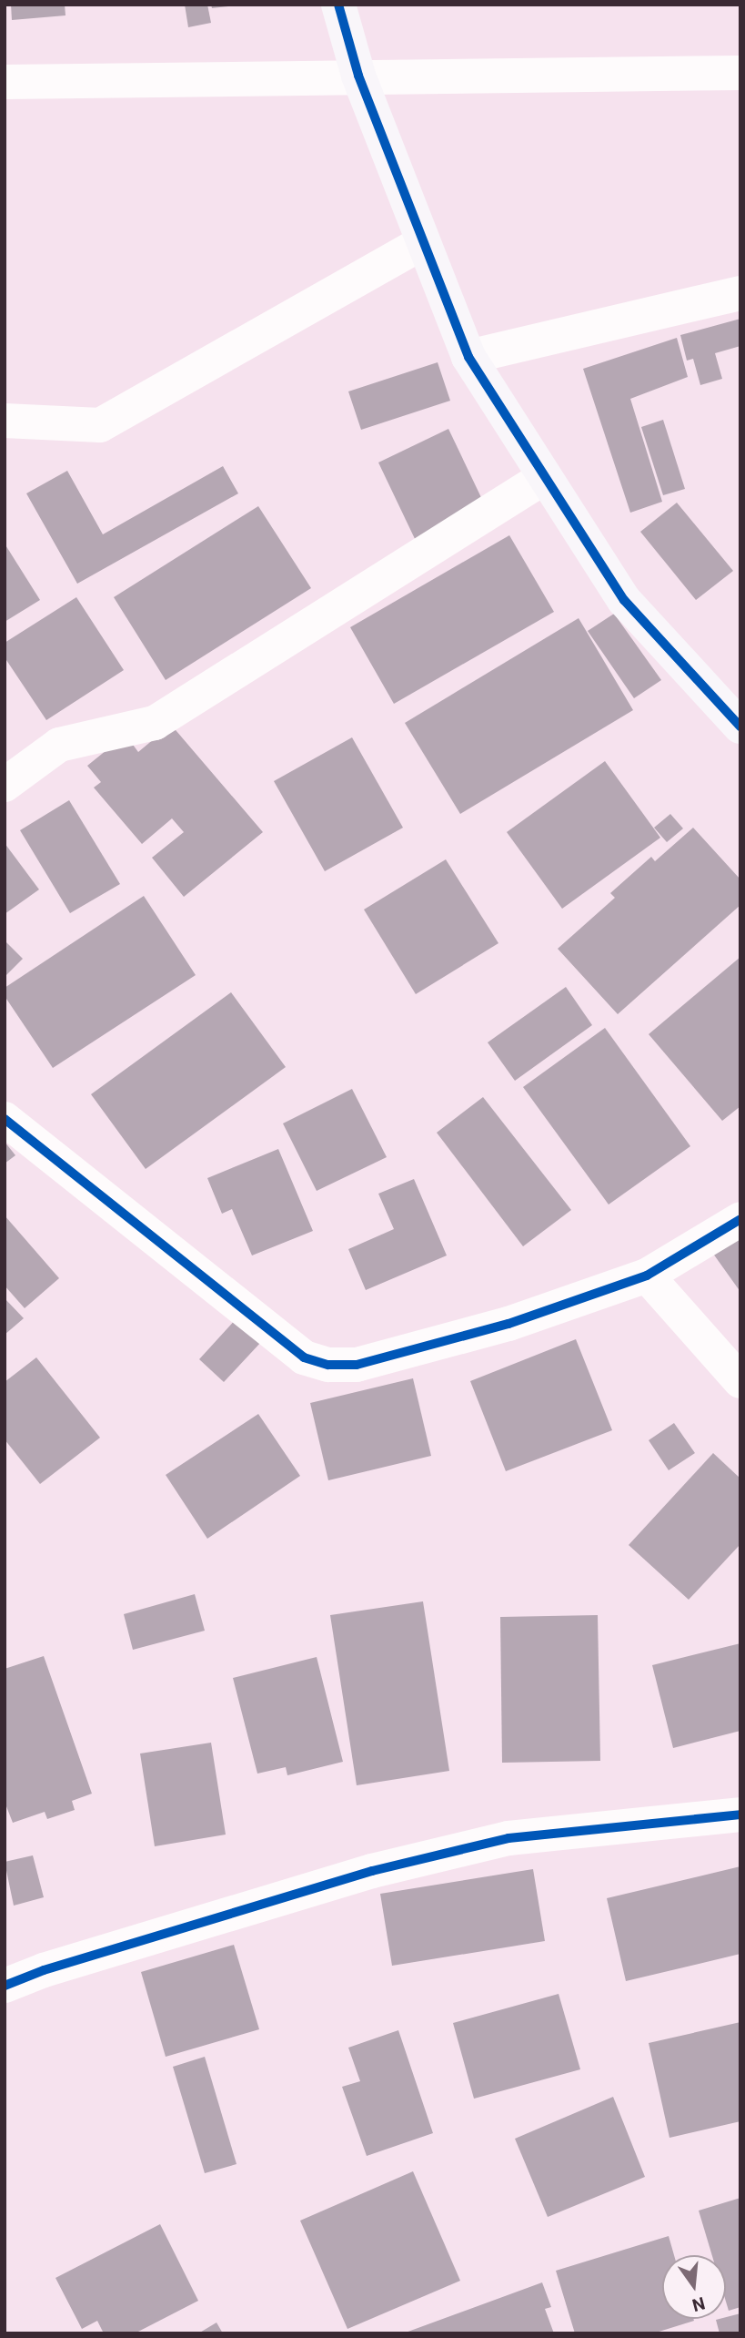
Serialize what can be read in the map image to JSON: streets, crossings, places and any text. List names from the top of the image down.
{
  "north": "bottom"
}
